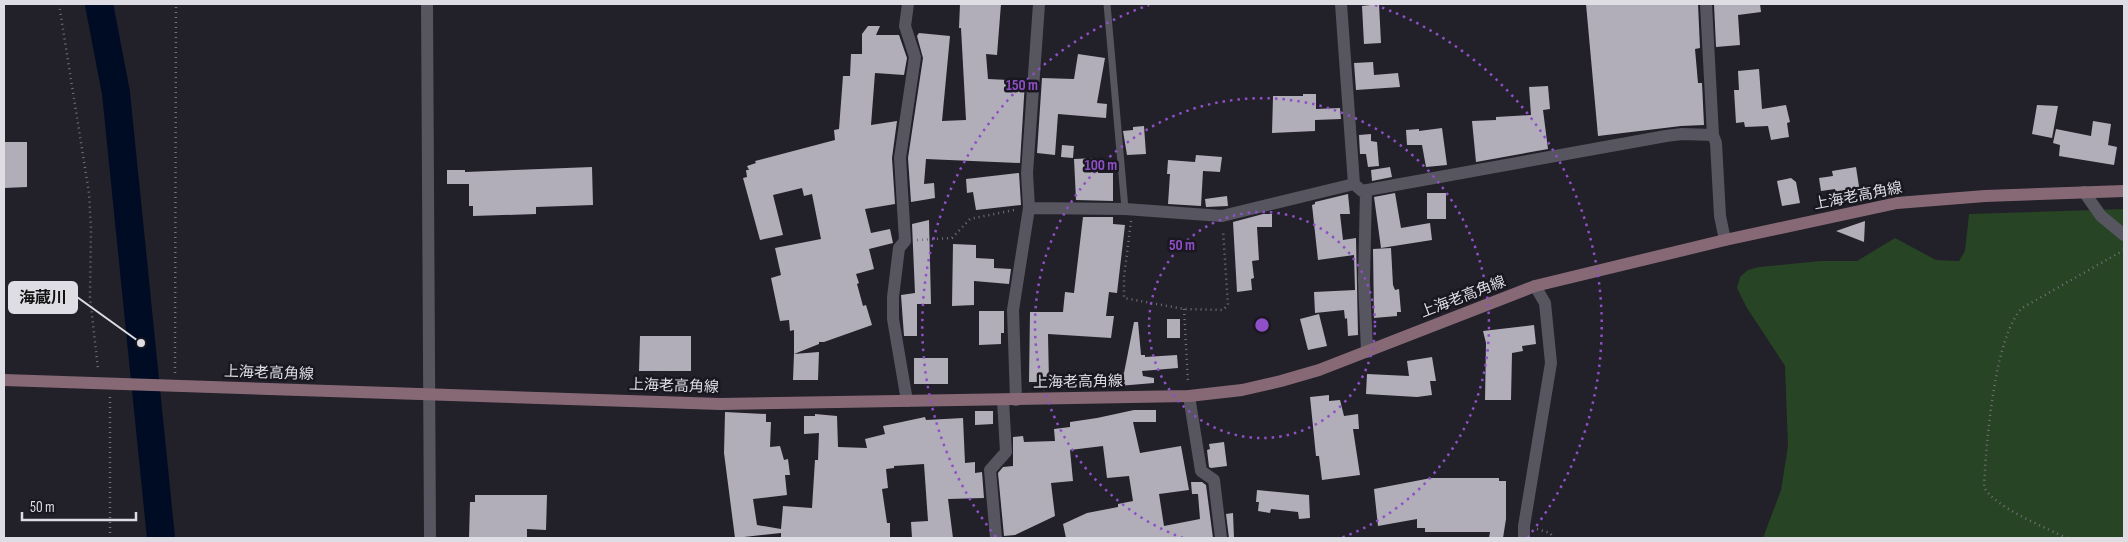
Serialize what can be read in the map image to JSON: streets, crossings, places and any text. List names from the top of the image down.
{
  "streets": {
    "main road": ["上海老高角線"]
  },
  "places": ["海蔵川"],
  "scale_bar": "50 m",
  "rings": ["150 m", "100 m", "50 m"]
}
